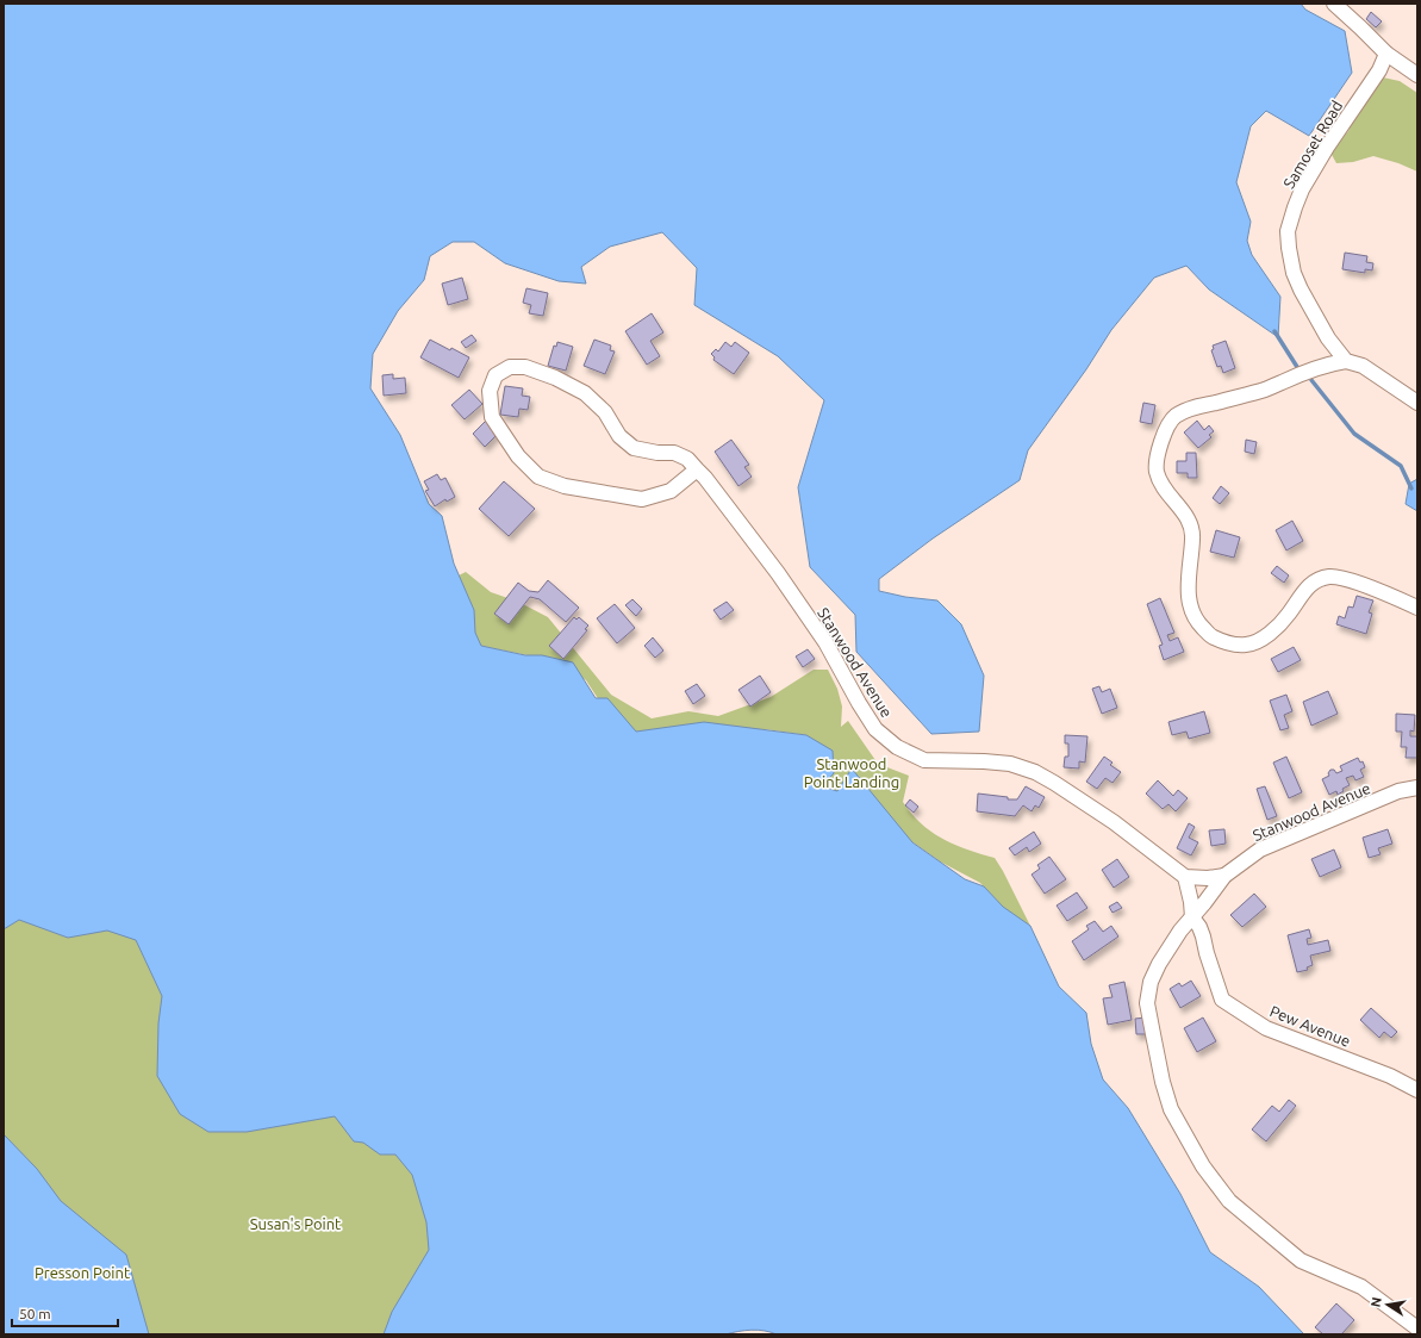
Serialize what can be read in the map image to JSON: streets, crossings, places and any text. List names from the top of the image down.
{
  "streets": {
    "street": ["Samoset Road", "Stanwood Avenue", "Pew Avenue"]
  },
  "crossings": [
    ["Stanwood Avenue", "Pew Avenue"]
  ],
  "parks": ["Stanwood Point Landing", "Susan's Point", "Presson Point"],
  "scale_bar": "50 m",
  "north": "left"
}
